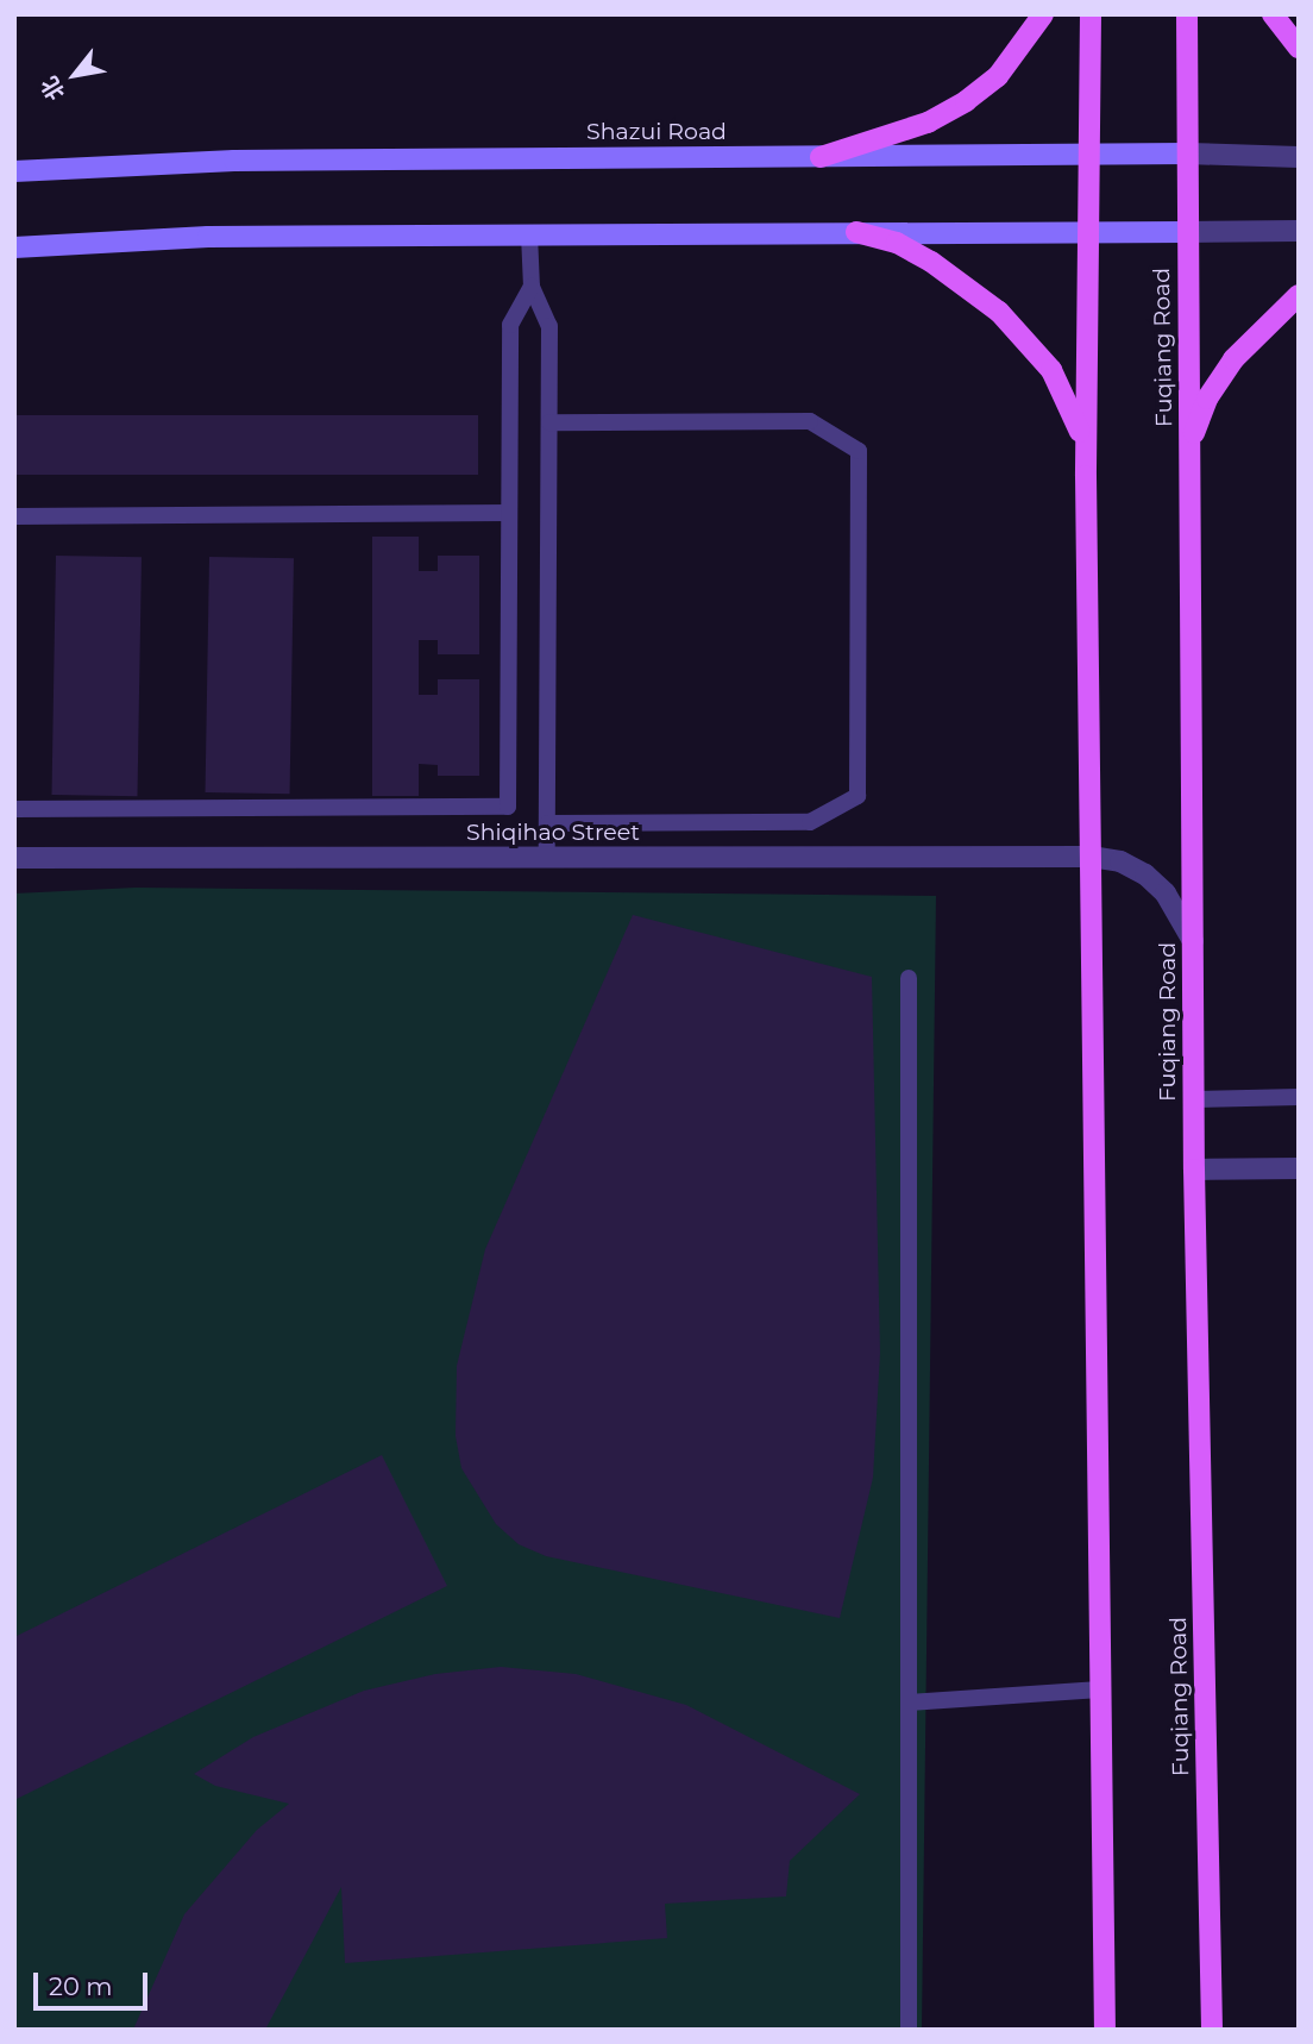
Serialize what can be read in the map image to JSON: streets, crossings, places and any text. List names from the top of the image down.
{
  "streets": {
    "main road": ["Shazui Road", "Fuqiang Road"],
    "street": ["Shiqihao Street"]
  },
  "crossings": [
    ["Shazui Road", "Fuqiang Road"],
    ["Fuqiang Road", "Shiqihao Street"]
  ],
  "scale_bar": "20 m",
  "north": "bottom left"
}
